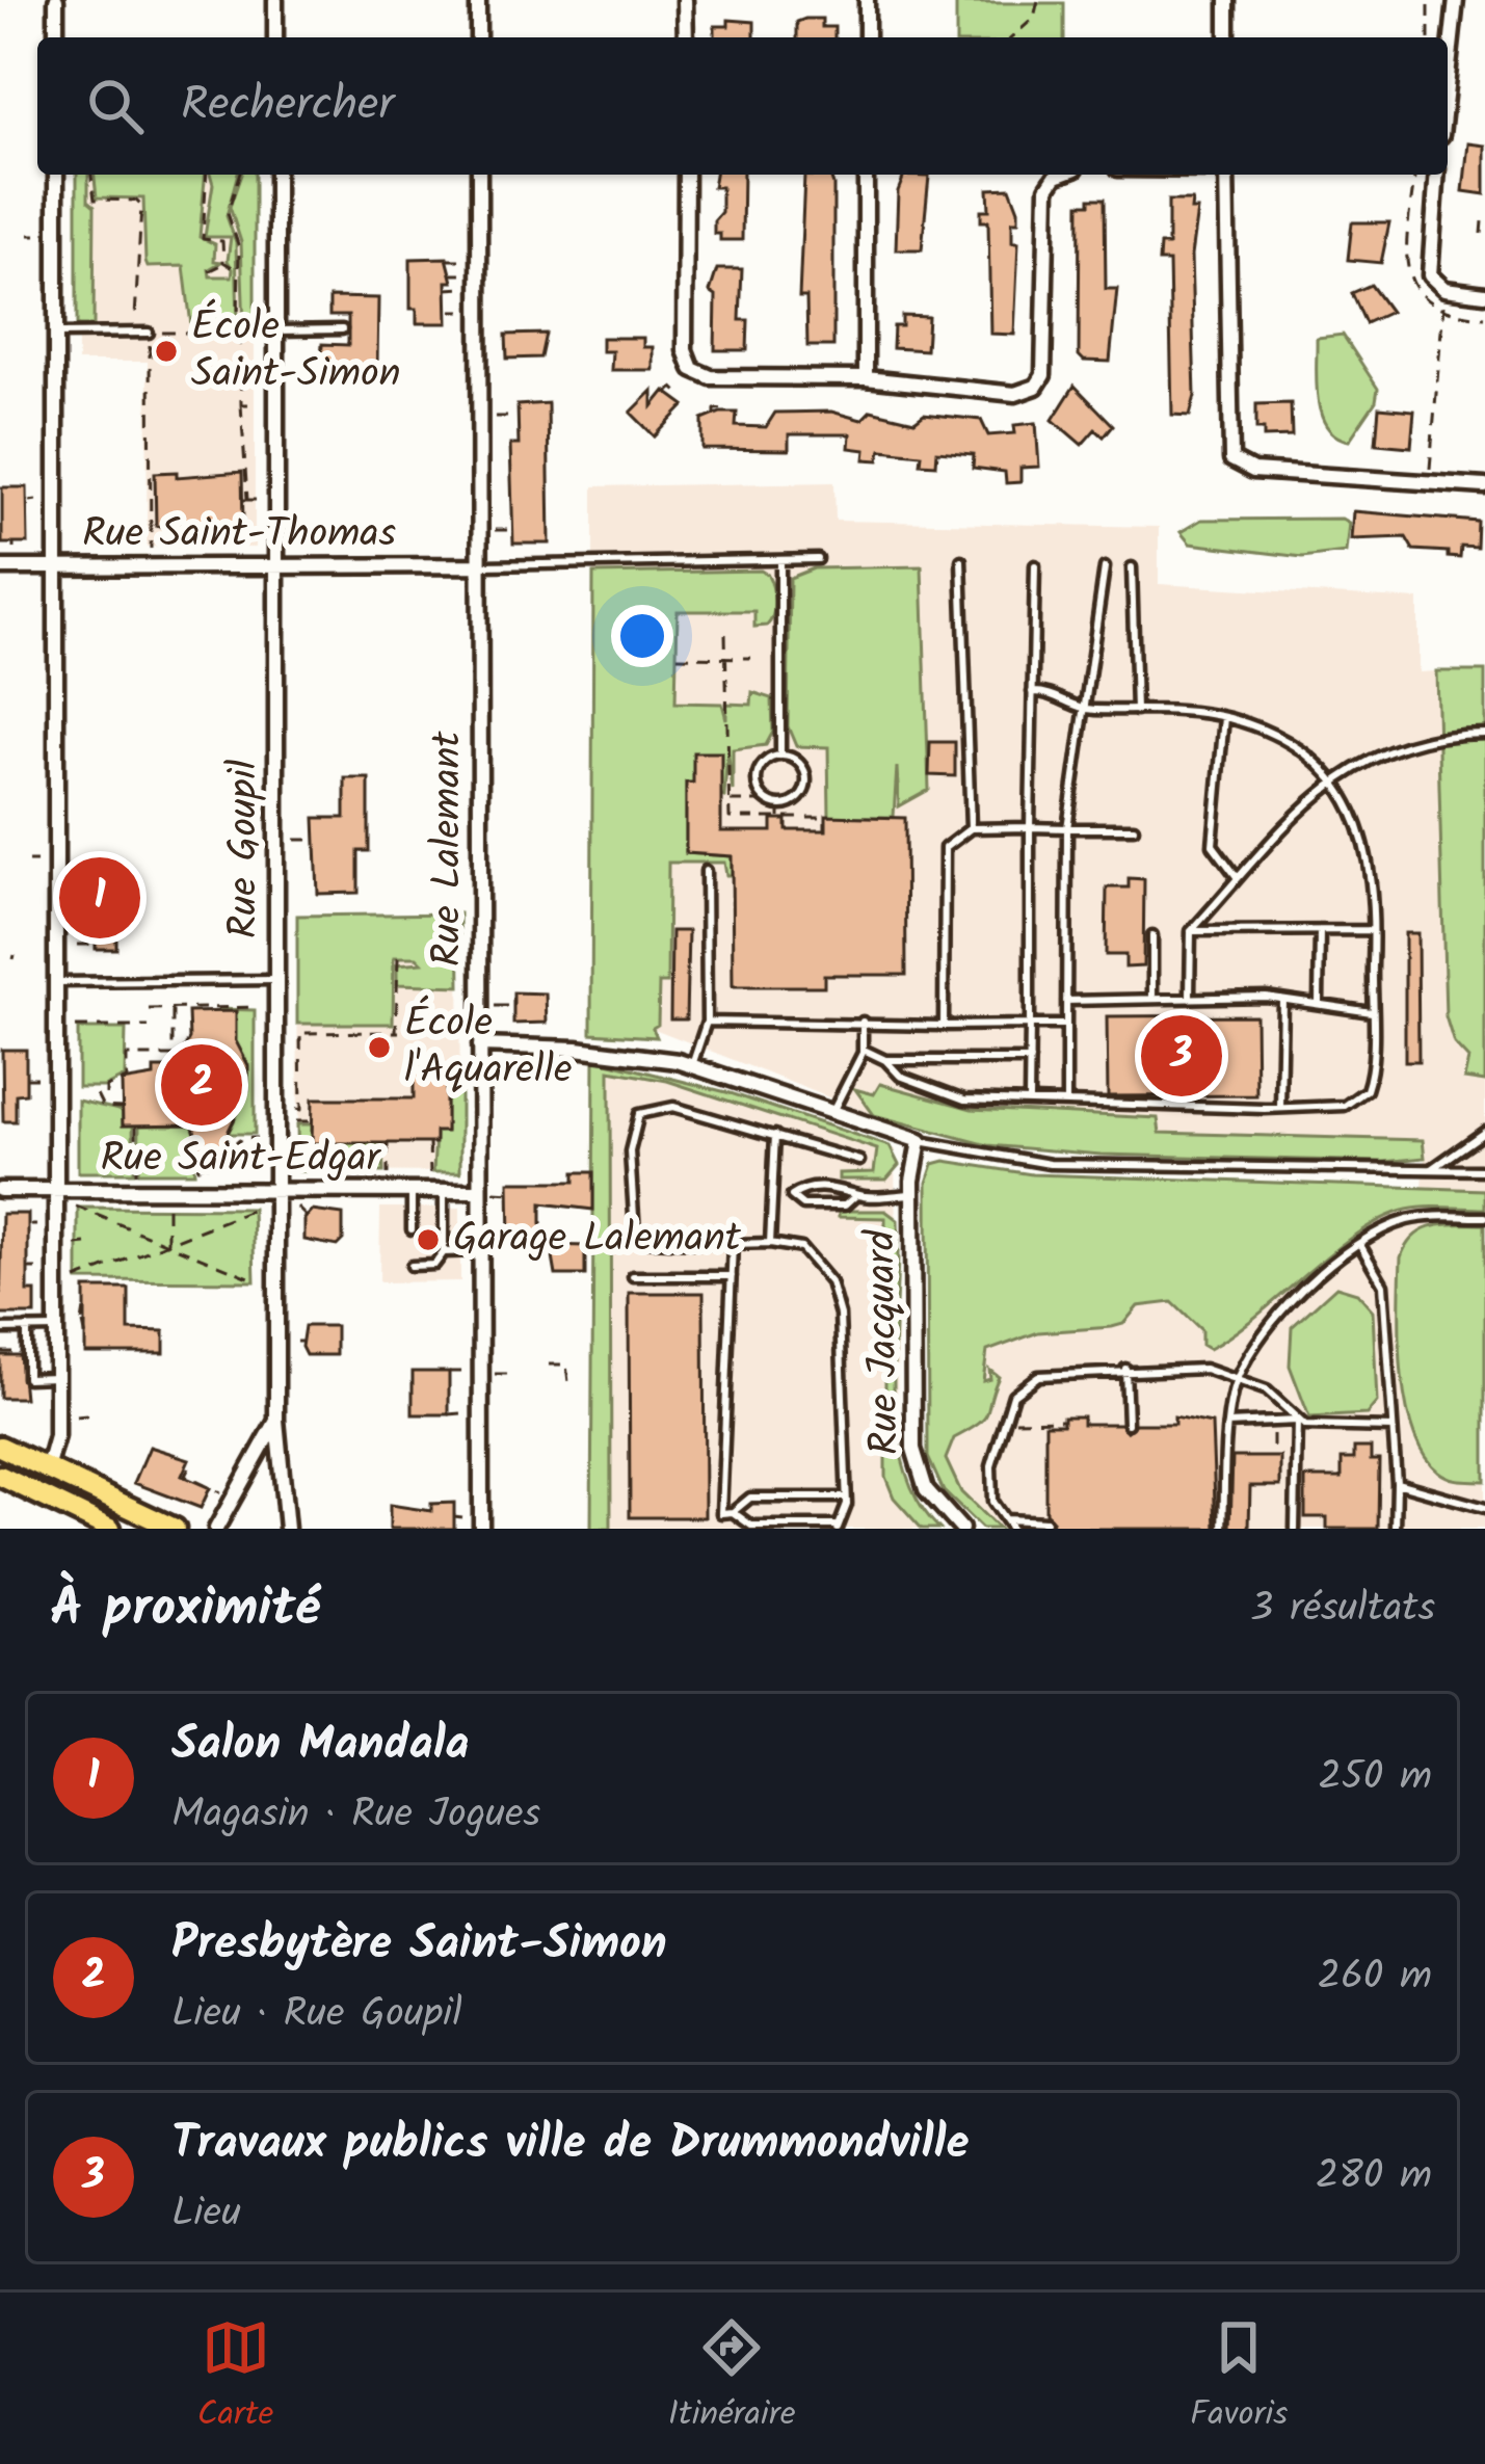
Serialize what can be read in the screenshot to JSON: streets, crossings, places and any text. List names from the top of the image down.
{
  "streets": {
    "street": [
      "Rue Saint-Thomas",
      "Rue Goupil",
      "Rue Lalemant",
      "Rue Saint-Edgar",
      "Rue Jacquard"
    ]
  },
  "crossings": [
    ["Rue Saint-Thomas", "Rue Goupil"],
    ["Rue Saint-Thomas", "Rue Lalemant"],
    ["Rue Goupil", "Rue Saint-Edgar"],
    ["Rue Lalemant", "Rue Saint-Edgar"]
  ],
  "places": ["École Saint-Simon", "École l'Aquarelle", "Garage Lalemant"],
  "page": {
    "search": "Rechercher",
    "pins": ["1", "3", "2"],
    "heading": ["À proximité", "3 résultats"],
    "list": [
      {
        "mark": "1",
        "name": "Salon Mandala",
        "note": "Magasin · Rue Jogues",
        "value": "250 m"
      },
      {
        "mark": "2",
        "name": "Presbytère Saint-Simon",
        "note": "Lieu · Rue Goupil",
        "value": "260 m"
      },
      {
        "mark": "3",
        "name": "Travaux publics ville de Drummondville",
        "note": "Lieu",
        "value": "280 m"
      }
    ],
    "nav": ["Carte", "Itinéraire", "Favoris"]
  }
}
